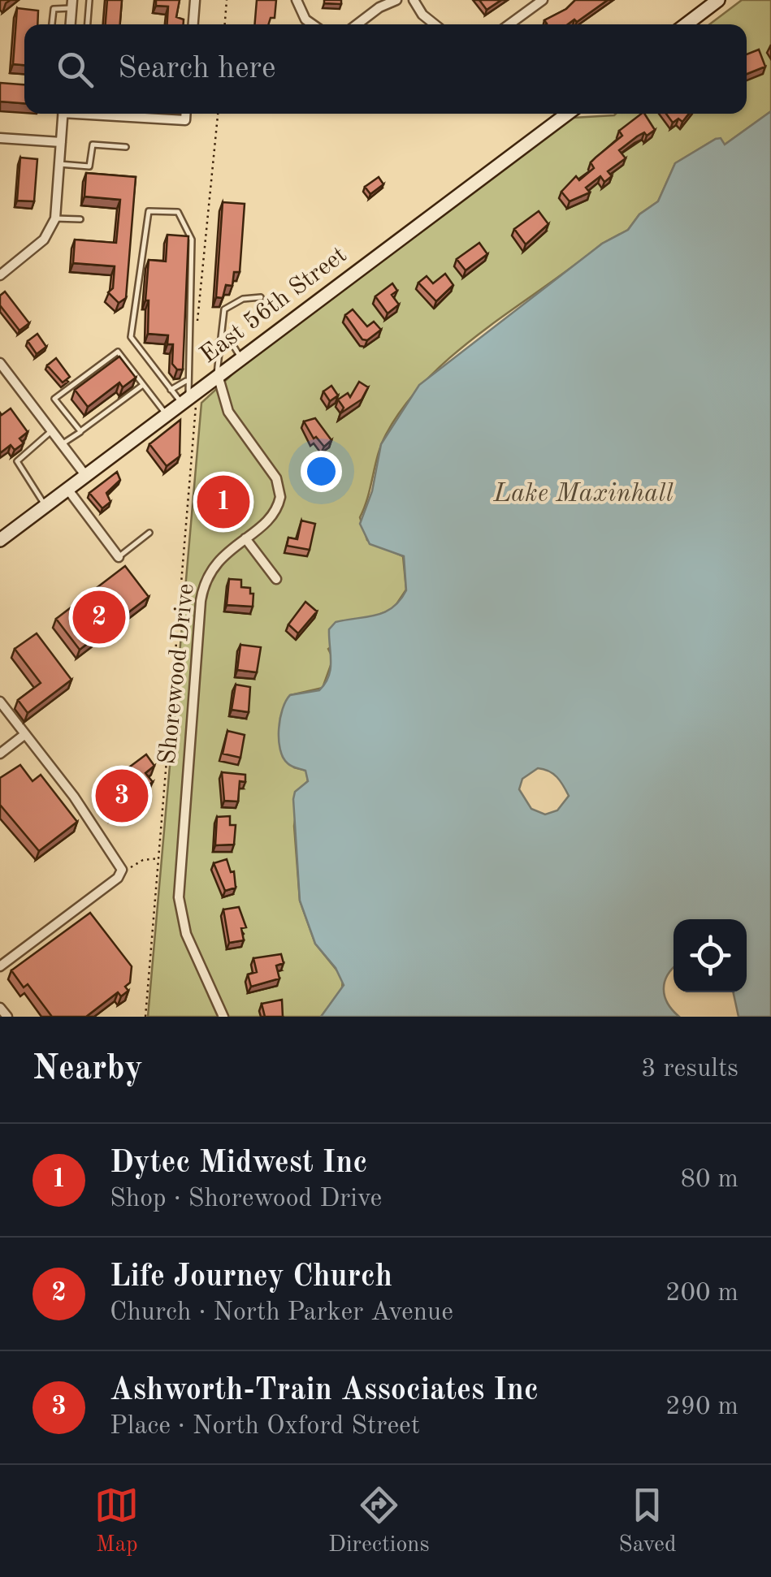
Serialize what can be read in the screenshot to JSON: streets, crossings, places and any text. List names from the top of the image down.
{
  "streets": {
    "street": ["East 56th Street", "Shorewood Drive"]
  },
  "crossings": [
    ["East 56th Street", "Shorewood Drive"]
  ],
  "water": ["Lake Maxinhall"],
  "page": {
    "search": "Search here",
    "pins": ["1", "2", "3"],
    "heading": ["Nearby", "3 results"],
    "list": [
      {
        "mark": "1",
        "name": "Dytec Midwest Inc",
        "note": "Shop · Shorewood Drive",
        "value": "80 m"
      },
      {
        "mark": "2",
        "name": "Life Journey Church",
        "note": "Church · North Parker Avenue",
        "value": "200 m"
      },
      {
        "mark": "3",
        "name": "Ashworth-Train Associates Inc",
        "note": "Place · North Oxford Street",
        "value": "290 m"
      }
    ],
    "nav": ["Map", "Directions", "Saved"]
  }
}
